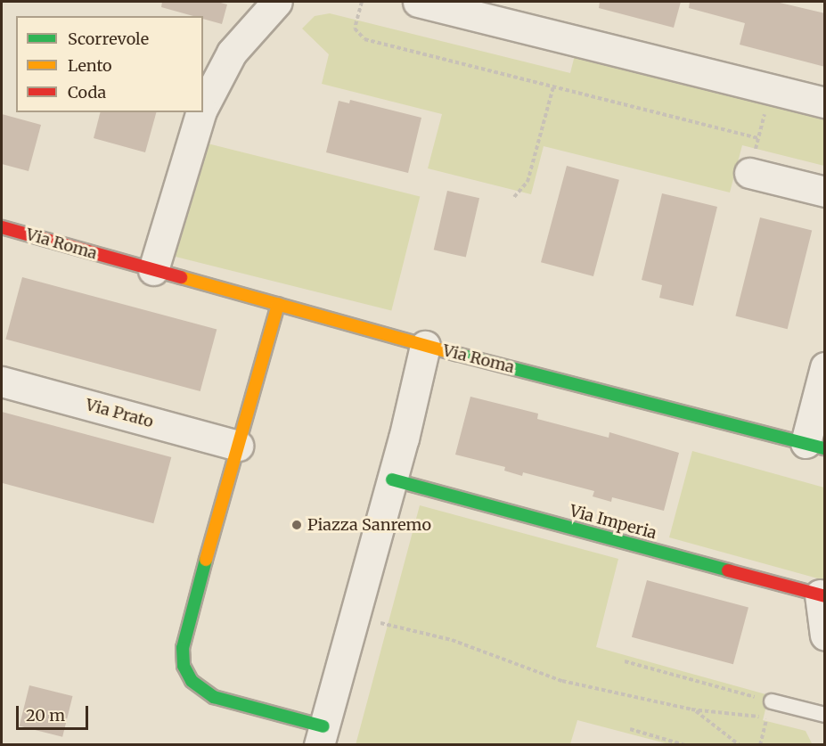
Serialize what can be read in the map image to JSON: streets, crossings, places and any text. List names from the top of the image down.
{
  "streets": {
    "street": ["Via Roma", "Via Prato", "Via Imperia"]
  },
  "places": ["Piazza Sanremo"],
  "legend": ["Scorrevole", "Lento", "Coda"],
  "scale_bar": "20 m"
}
